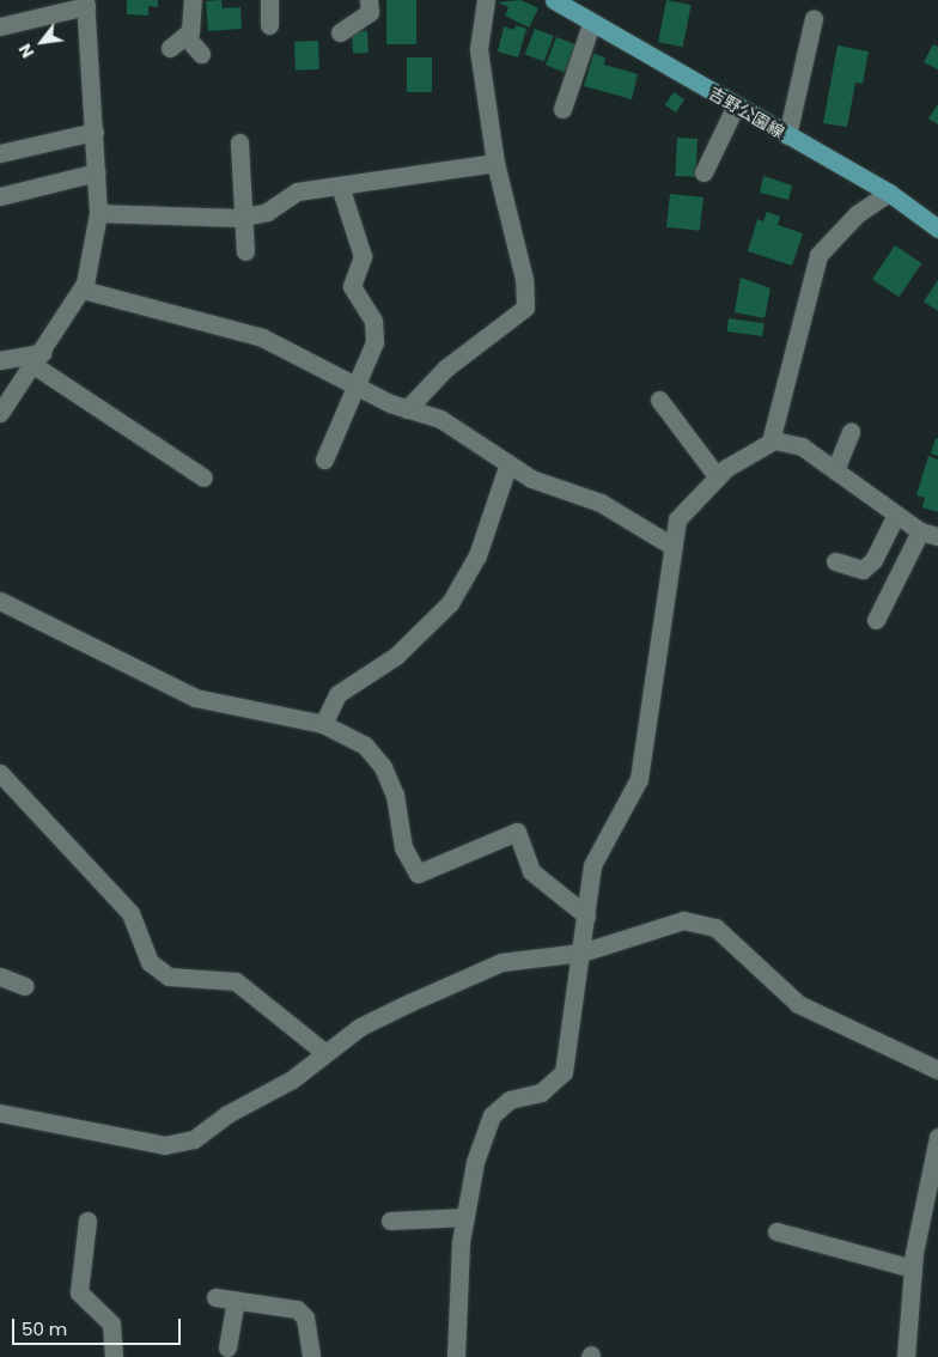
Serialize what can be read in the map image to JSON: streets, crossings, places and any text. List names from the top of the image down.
{
  "streets": {
    "main road": ["吉野公園線"]
  },
  "scale_bar": "50 m",
  "north": "bottom left"
}
